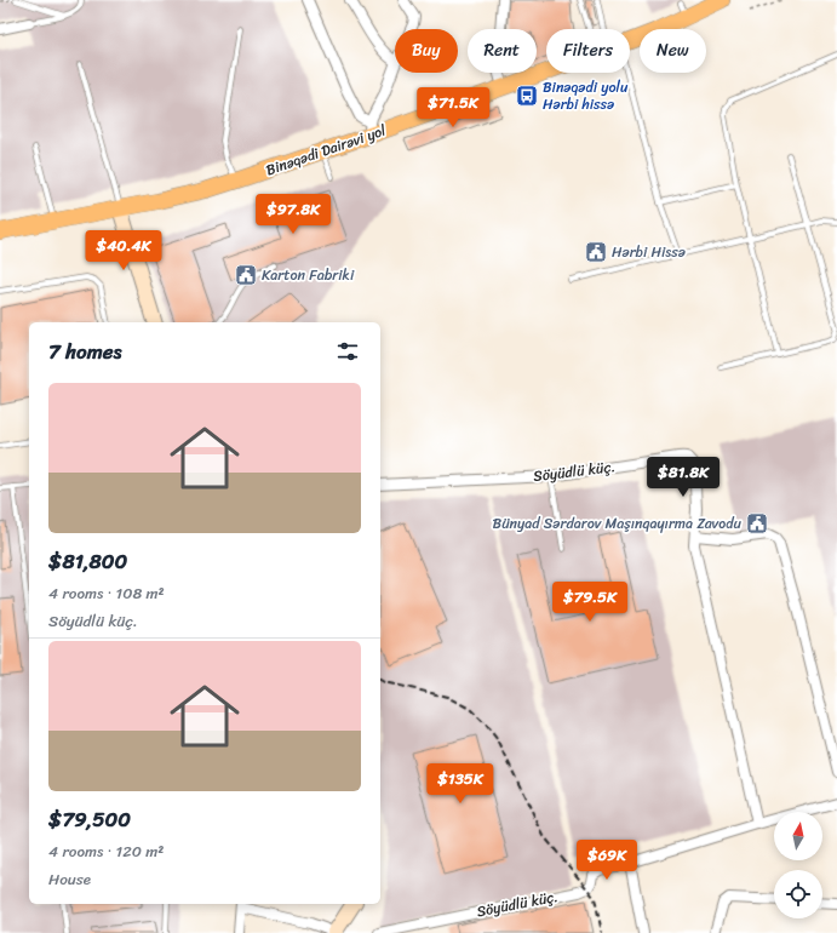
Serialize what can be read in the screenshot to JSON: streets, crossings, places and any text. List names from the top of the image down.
{
  "streets": {
    "main road": ["Binəqədi Dairəvi yol"],
    "street": ["Söyüdlü küç."]
  },
  "places": {
    "bus stop": ["Binəqədi yolu Hərbi hissə"],
    "public building": ["Hərbi Hissə", "Karton Fabriki", "Bünyad Sərdarov Maşınqayırma Zavodu"]
  },
  "north": "top",
  "page": {
    "chip": [
      "Buy",
      "Rent",
      "Filters",
      "New"
    ],
    "price": [
      "$71.5K",
      "$97.8K",
      "$40.4K",
      "$81.8K",
      "$79.5K",
      "$135K",
      "$69K"
    ],
    "heading": "7 homes",
    "list": [
      {
        "name": "$81,800",
        "note": "4 rooms · 108 m² · Söyüdlü küç."
      },
      {
        "name": "$79,500",
        "note": "4 rooms · 120 m² · House"
      }
    ]
  }
}
